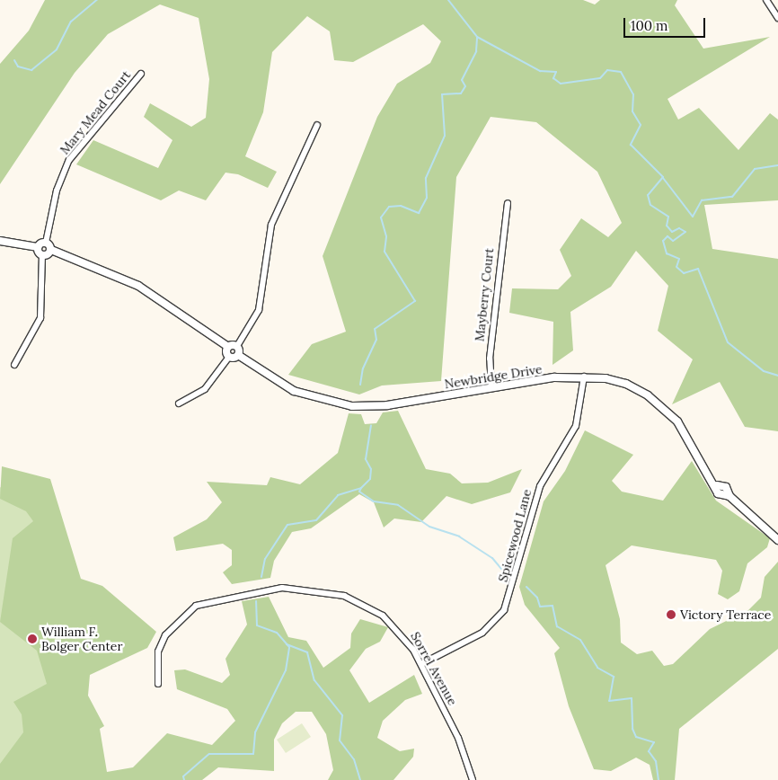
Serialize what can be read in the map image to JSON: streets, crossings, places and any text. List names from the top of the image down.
{
  "streets": {
    "street": [
      "Mary Mead Court",
      "Mayberry Court",
      "Newbridge Drive",
      "Spicewood Lane",
      "Sorrel Avenue"
    ]
  },
  "crossings": [
    ["Mayberry Court", "Newbridge Drive"],
    ["Newbridge Drive", "Spicewood Lane"],
    ["Spicewood Lane", "Sorrel Avenue"]
  ],
  "places": ["Victory Terrace", "William F. Bolger Center"],
  "scale_bar": "100 m"
}
